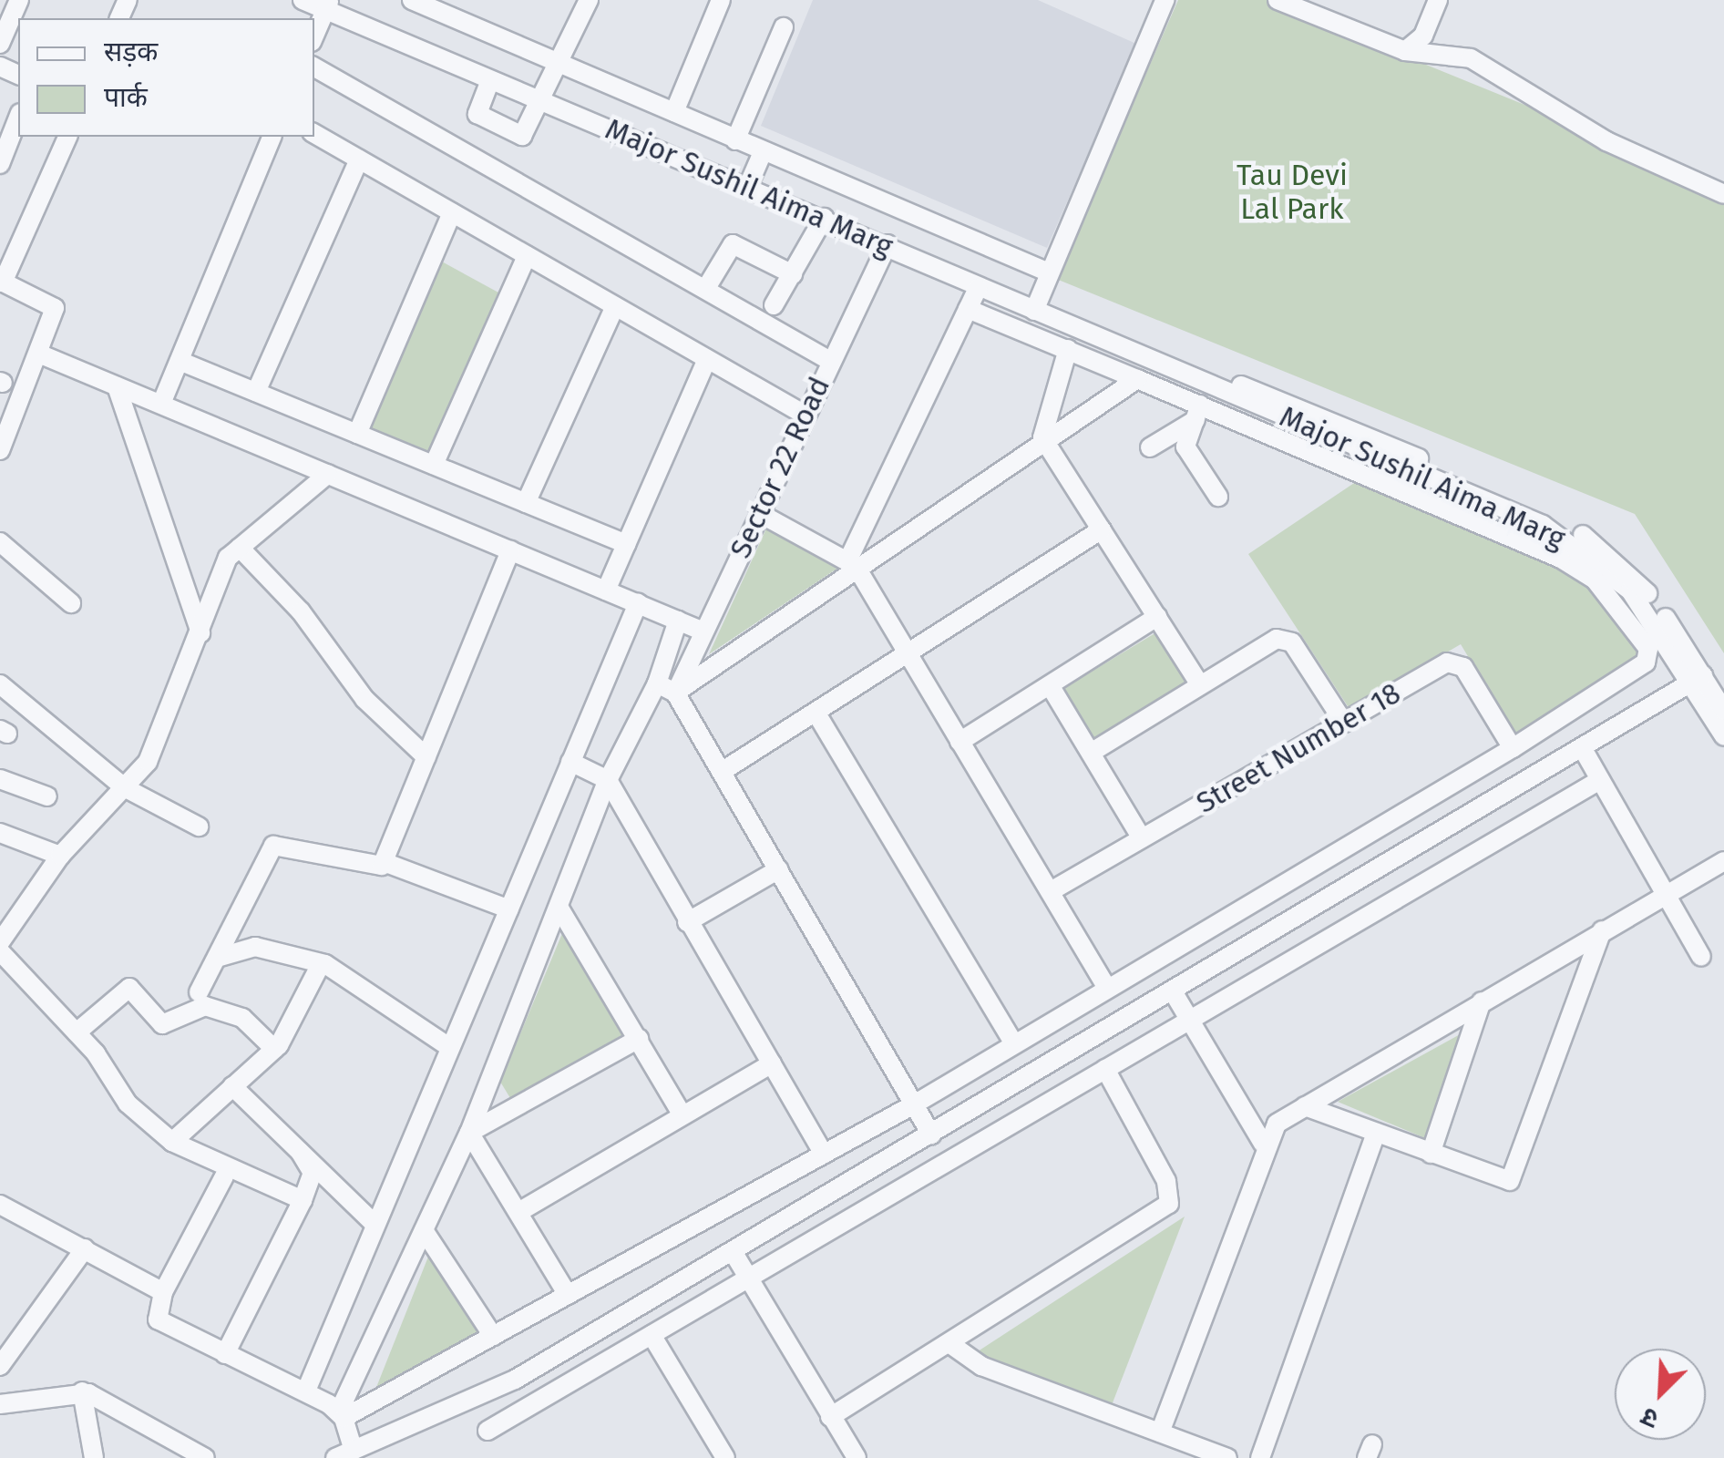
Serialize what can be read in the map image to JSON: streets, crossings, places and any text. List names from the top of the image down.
{
  "streets": {
    "street": ["Major Sushil Aima Marg", "Sector 22 Road", "Street Number 18"]
  },
  "crossings": [
    ["Major Sushil Aima Marg", "Sector 22 Road"]
  ],
  "parks": ["Tau Devi Lal Park"],
  "legend": ["सड़क", "पार्क"],
  "north": "bottom left"
}
